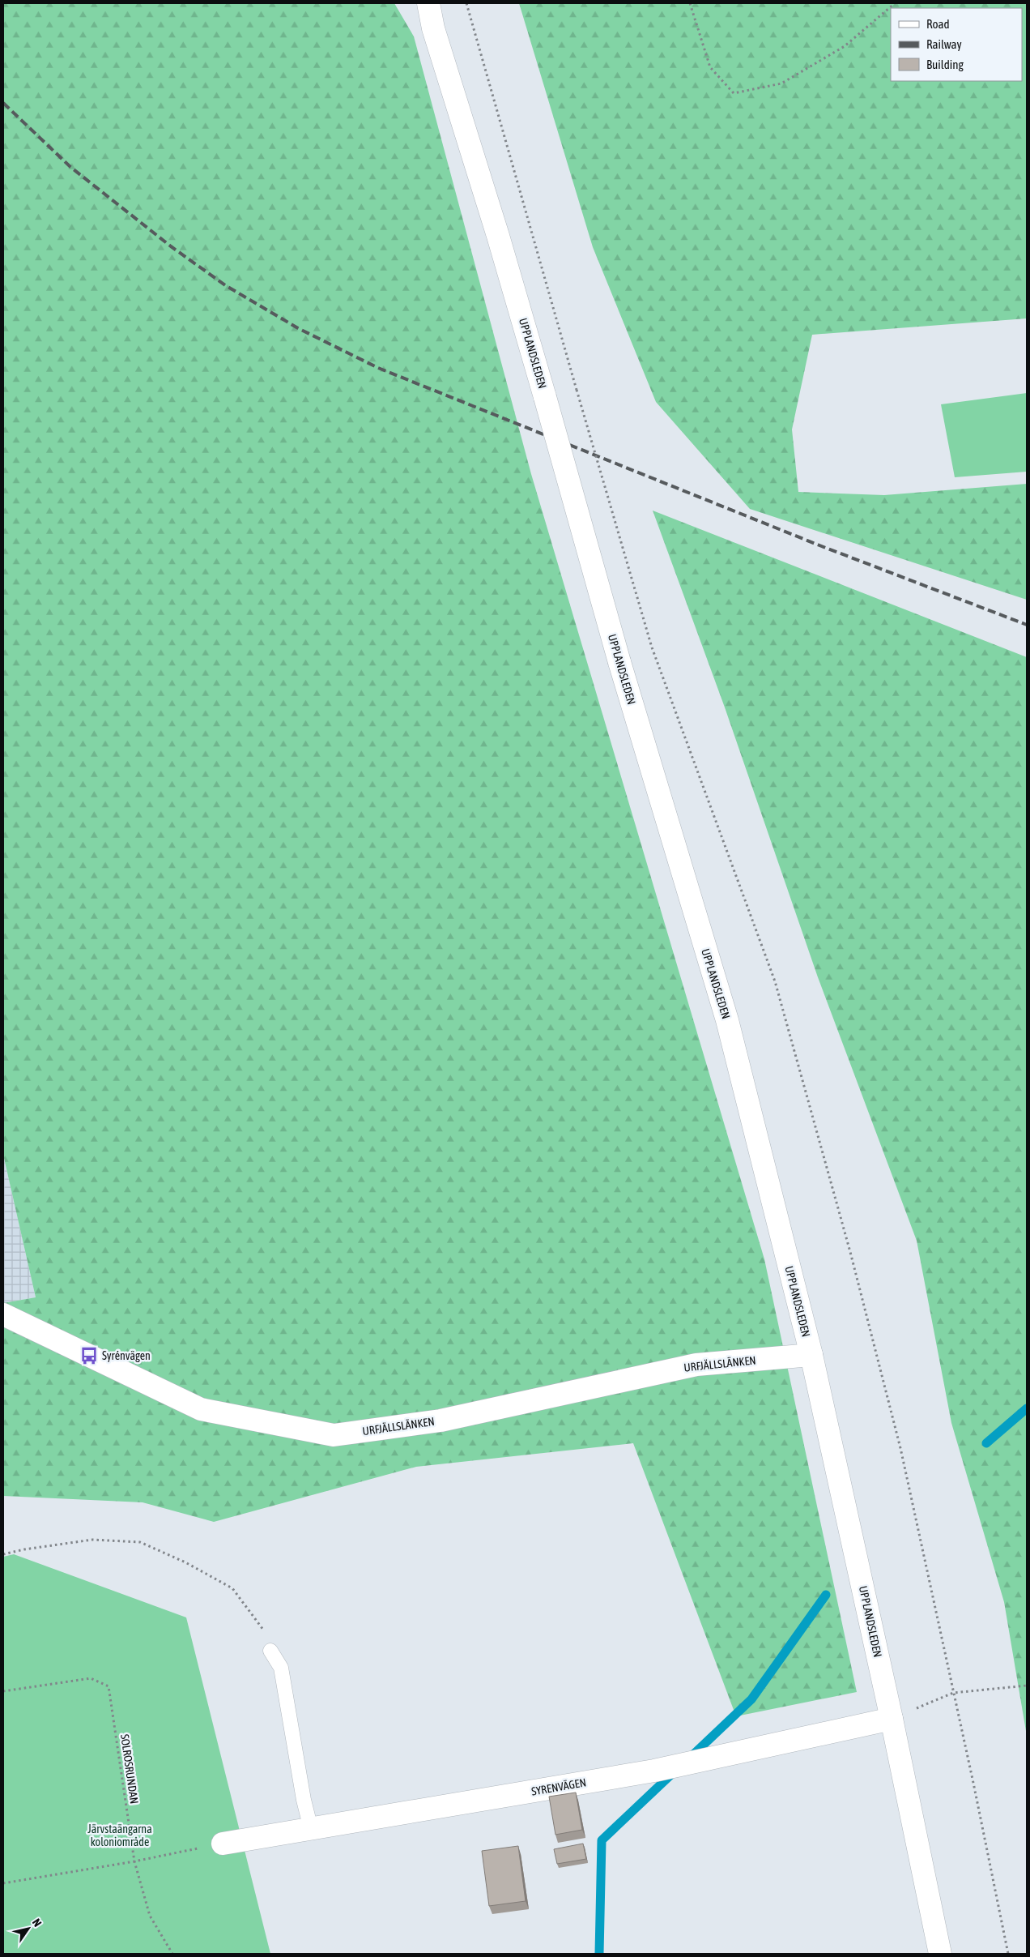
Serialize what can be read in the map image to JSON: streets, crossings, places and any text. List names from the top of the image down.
{
  "streets": {
    "street": ["UPPLANDSLEDEN", "URFJÄLLSLÄNKEN", "SYRENVÄGEN"],
    "path": ["SOLROSRUNDAN"]
  },
  "crossings": [
    ["UPPLANDSLEDEN", "URFJÄLLSLÄNKEN"],
    ["UPPLANDSLEDEN", "SYRENVÄGEN"]
  ],
  "parks": ["Järvstaängarna koloniområde"],
  "places": {
    "bus stop": ["Syrénvägen"]
  },
  "legend": ["Road", "Railway", "Building"],
  "north": "top right"
}
